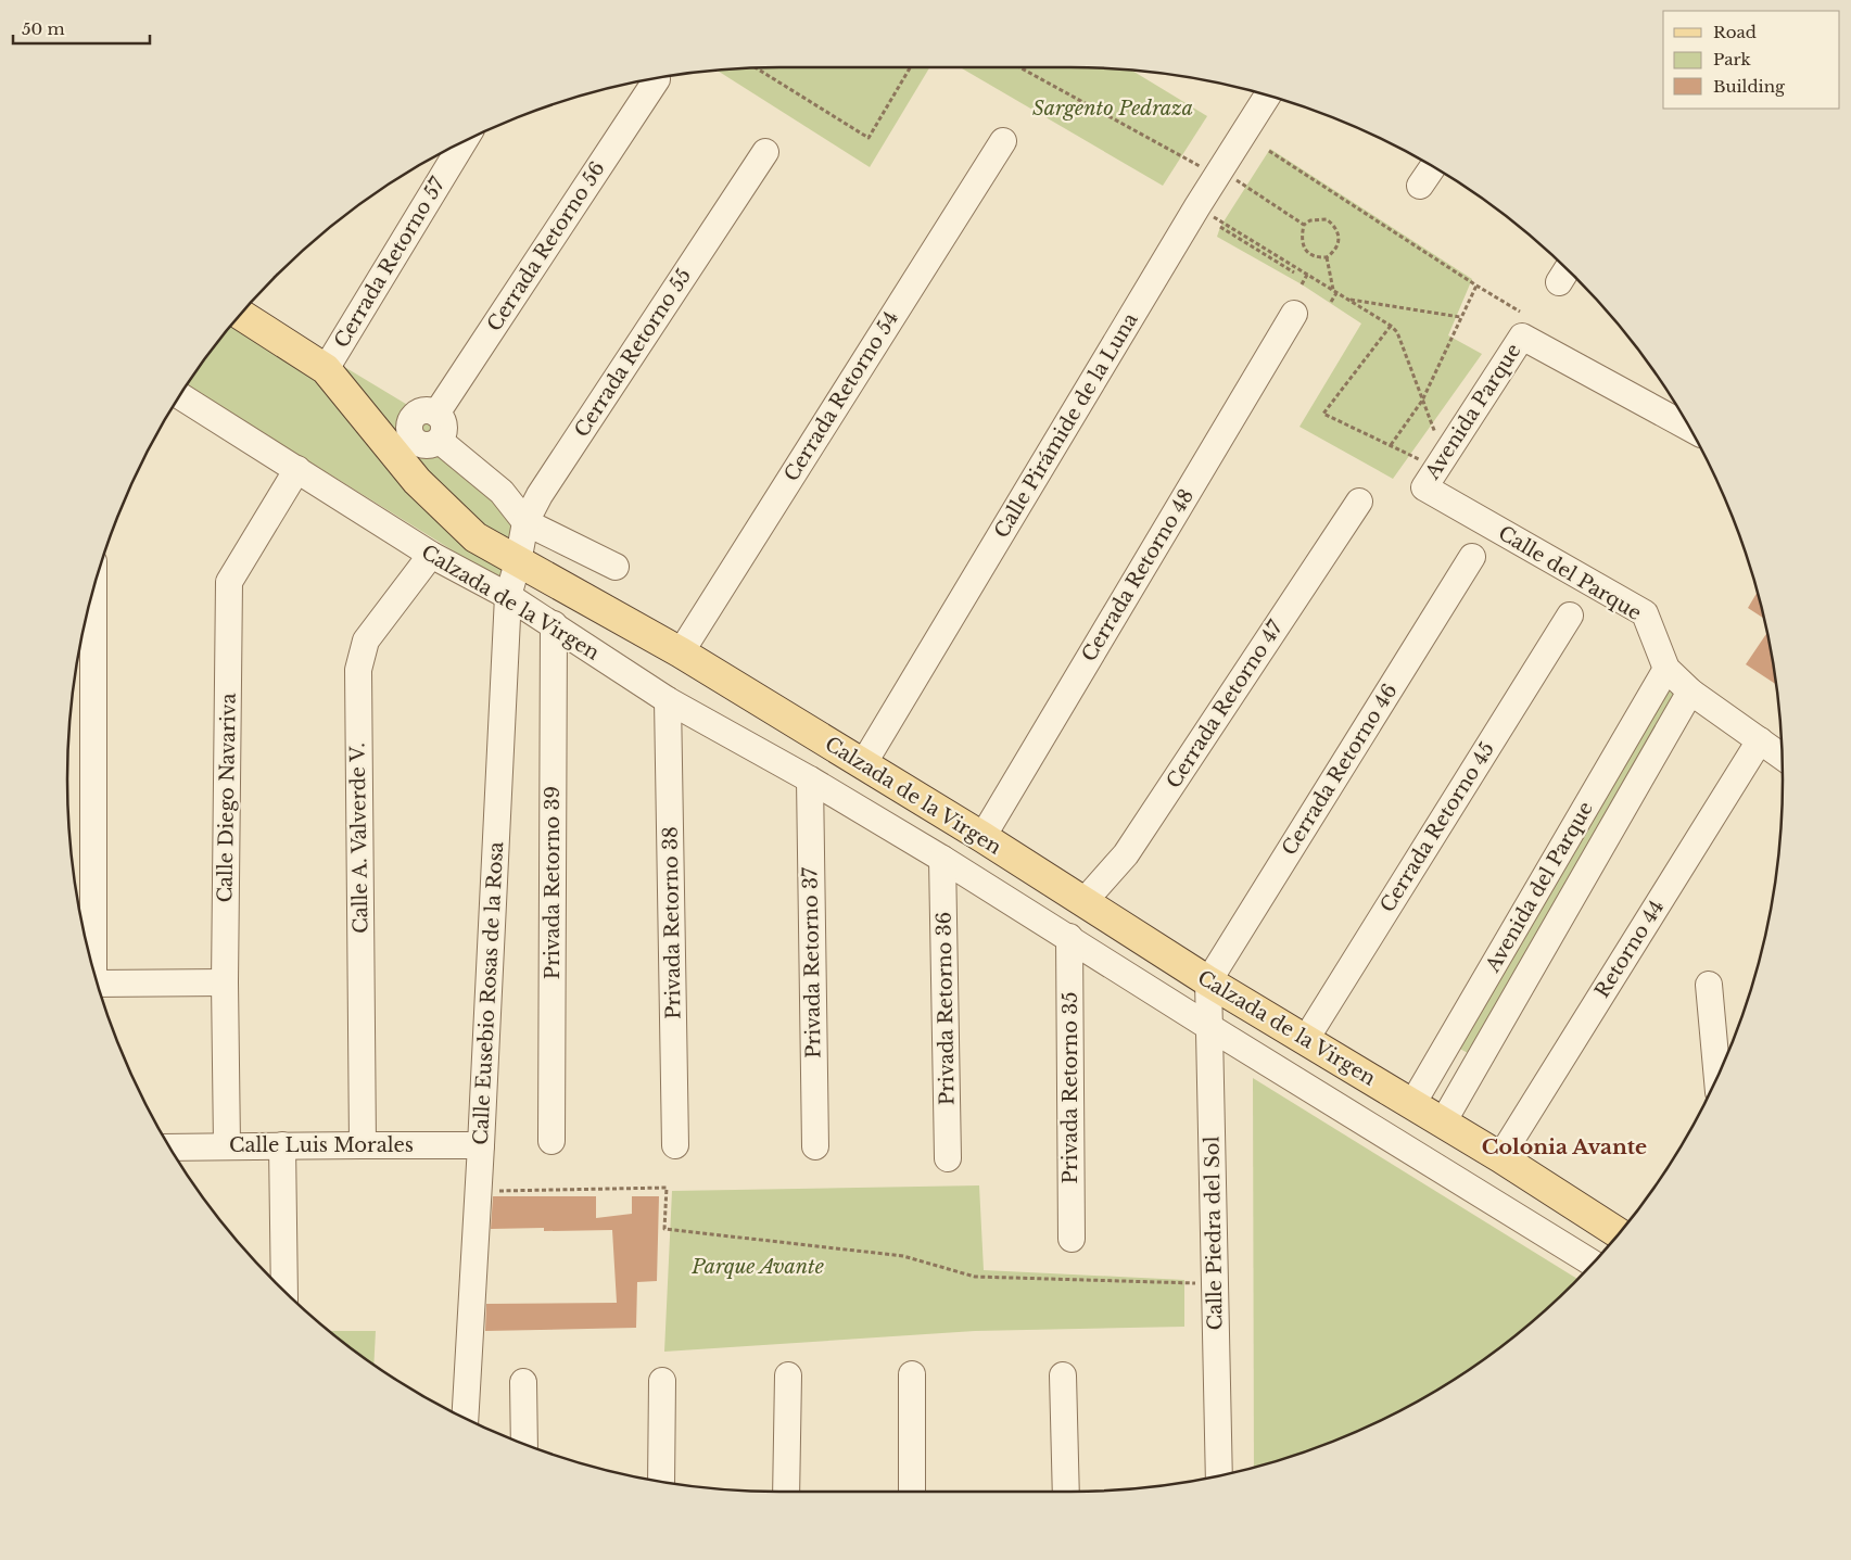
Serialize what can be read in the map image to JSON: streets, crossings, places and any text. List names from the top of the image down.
{
  "streets": {
    "main road": ["Calzada de la Virgen"],
    "street": [
      "Cerrada Retorno 56",
      "Cerrada Retorno 57",
      "Cerrada Retorno 55",
      "Cerrada Retorno 54",
      "Avenida Parque",
      "Calle Pirámide de la Luna",
      "Calle del Parque",
      "Cerrada Retorno 48",
      "Cerrada Retorno 47",
      "Cerrada Retorno 46",
      "Calle Diego Navariva",
      "Cerrada Retorno 45",
      "Calle A. Valverde V.",
      "Privada Retorno 39",
      "Avenida del Parque",
      "Privada Retorno 38",
      "Retorno 44",
      "Privada Retorno 37",
      "Calle Eusebio Rosas de la Rosa",
      "Privada Retorno 36",
      "Privada Retorno 35",
      "Calle Luis Morales",
      "Calle Piedra del Sol"
    ]
  },
  "crossings": [
    ["Cerrada Retorno 56", "Cerrada Retorno 55"],
    ["Cerrada Retorno 57", "Calzada de la Virgen"],
    ["Cerrada Retorno 55", "Calzada de la Virgen"],
    ["Cerrada Retorno 55", "Calle Eusebio Rosas de la Rosa"],
    ["Cerrada Retorno 54", "Calzada de la Virgen"],
    ["Avenida Parque", "Calle del Parque"],
    ["Calle Pirámide de la Luna", "Calzada de la Virgen"],
    ["Calle del Parque", "Avenida del Parque"],
    ["Calle del Parque", "Retorno 44"],
    ["Cerrada Retorno 48", "Calzada de la Virgen"],
    ["Calzada de la Virgen", "Cerrada Retorno 47"],
    ["Calzada de la Virgen", "Cerrada Retorno 46"],
    ["Calzada de la Virgen", "Calle Diego Navariva"],
    ["Calzada de la Virgen", "Cerrada Retorno 45"],
    ["Calzada de la Virgen", "Calle A. Valverde V."],
    ["Calzada de la Virgen", "Privada Retorno 39"],
    ["Calzada de la Virgen", "Avenida del Parque"],
    ["Calzada de la Virgen", "Privada Retorno 38"],
    ["Calzada de la Virgen", "Retorno 44"],
    ["Calzada de la Virgen", "Privada Retorno 37"],
    ["Calzada de la Virgen", "Calle Eusebio Rosas de la Rosa"],
    ["Calzada de la Virgen", "Privada Retorno 36"],
    ["Calzada de la Virgen", "Privada Retorno 35"],
    ["Calzada de la Virgen", "Calle Piedra del Sol"],
    ["Cerrada Retorno 46", "Calle Piedra del Sol"],
    ["Calle Diego Navariva", "Calle Luis Morales"],
    ["Calle A. Valverde V.", "Calle Luis Morales"],
    ["Calle Eusebio Rosas de la Rosa", "Calle Luis Morales"]
  ],
  "districts": ["Colonia Avante"],
  "parks": ["Sargento Pedraza", "Parque Avante"],
  "legend": ["Road", "Park", "Building"],
  "scale_bar": "50 m"
}
